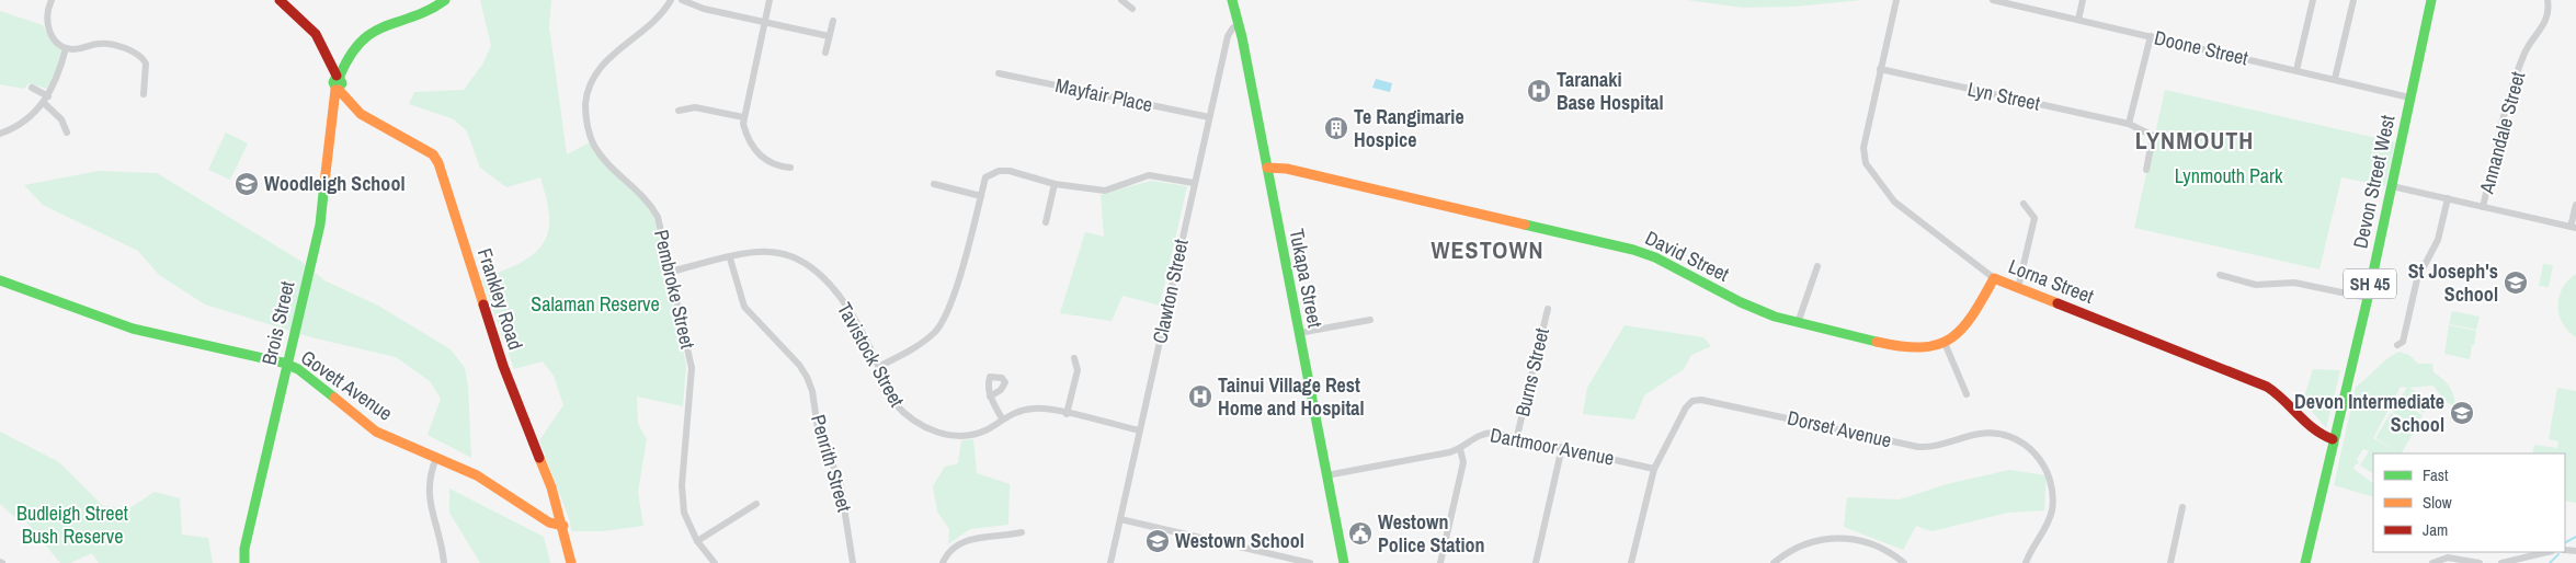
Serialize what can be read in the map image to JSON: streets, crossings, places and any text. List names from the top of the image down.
{
  "streets": {
    "street": [
      "Doone Street",
      "Mayfair Place",
      "Lyn Street",
      "Annandale Street",
      "Devon Street West",
      "David Street",
      "Tukapa Street",
      "Lorna Street",
      "SH 45",
      "Pembroke Street",
      "Clawton Street",
      "Frankley Road",
      "Brois Street",
      "Tavistock Street",
      "Burns Street",
      "Govett Avenue",
      "Dorset Avenue",
      "Dartmoor Avenue",
      "Penrith Street"
    ]
  },
  "crossings": [
    ["Doone Street", "Devon Street West"],
    ["Mayfair Place", "Clawton Street"],
    ["Lyn Street", "Lorna Street"],
    ["Devon Street West", "Lorna Street"],
    ["David Street", "Tukapa Street"],
    ["David Street", "Lorna Street"],
    ["Tukapa Street", "Clawton Street"],
    ["Tukapa Street", "Dartmoor Avenue"],
    ["Pembroke Street", "Tavistock Street"],
    ["Clawton Street", "Tavistock Street"],
    ["Frankley Road", "Brois Street"],
    ["Frankley Road", "Govett Avenue"],
    ["Brois Street", "Govett Avenue"],
    ["Tavistock Street", "Penrith Street"],
    ["Burns Street", "Dartmoor Avenue"],
    ["Dorset Avenue", "Dartmoor Avenue"]
  ],
  "districts": ["LYNMOUTH", "WESTOWN"],
  "parks": ["Lynmouth Park", "Salaman Reserve", "Budleigh Street Bush Reserve"],
  "places": {
    "hospital": ["Taranaki Base Hospital", "Tainui Village Rest Home and Hospital"],
    "building": ["Te Rangimarie Hospice"],
    "school or university": [
      "Woodleigh School",
      "St Joseph's School",
      "Devon Intermediate School",
      "Westown School"
    ],
    "public building": ["Westown Police Station"]
  },
  "legend": ["Fast", "Slow", "Jam"]
}
